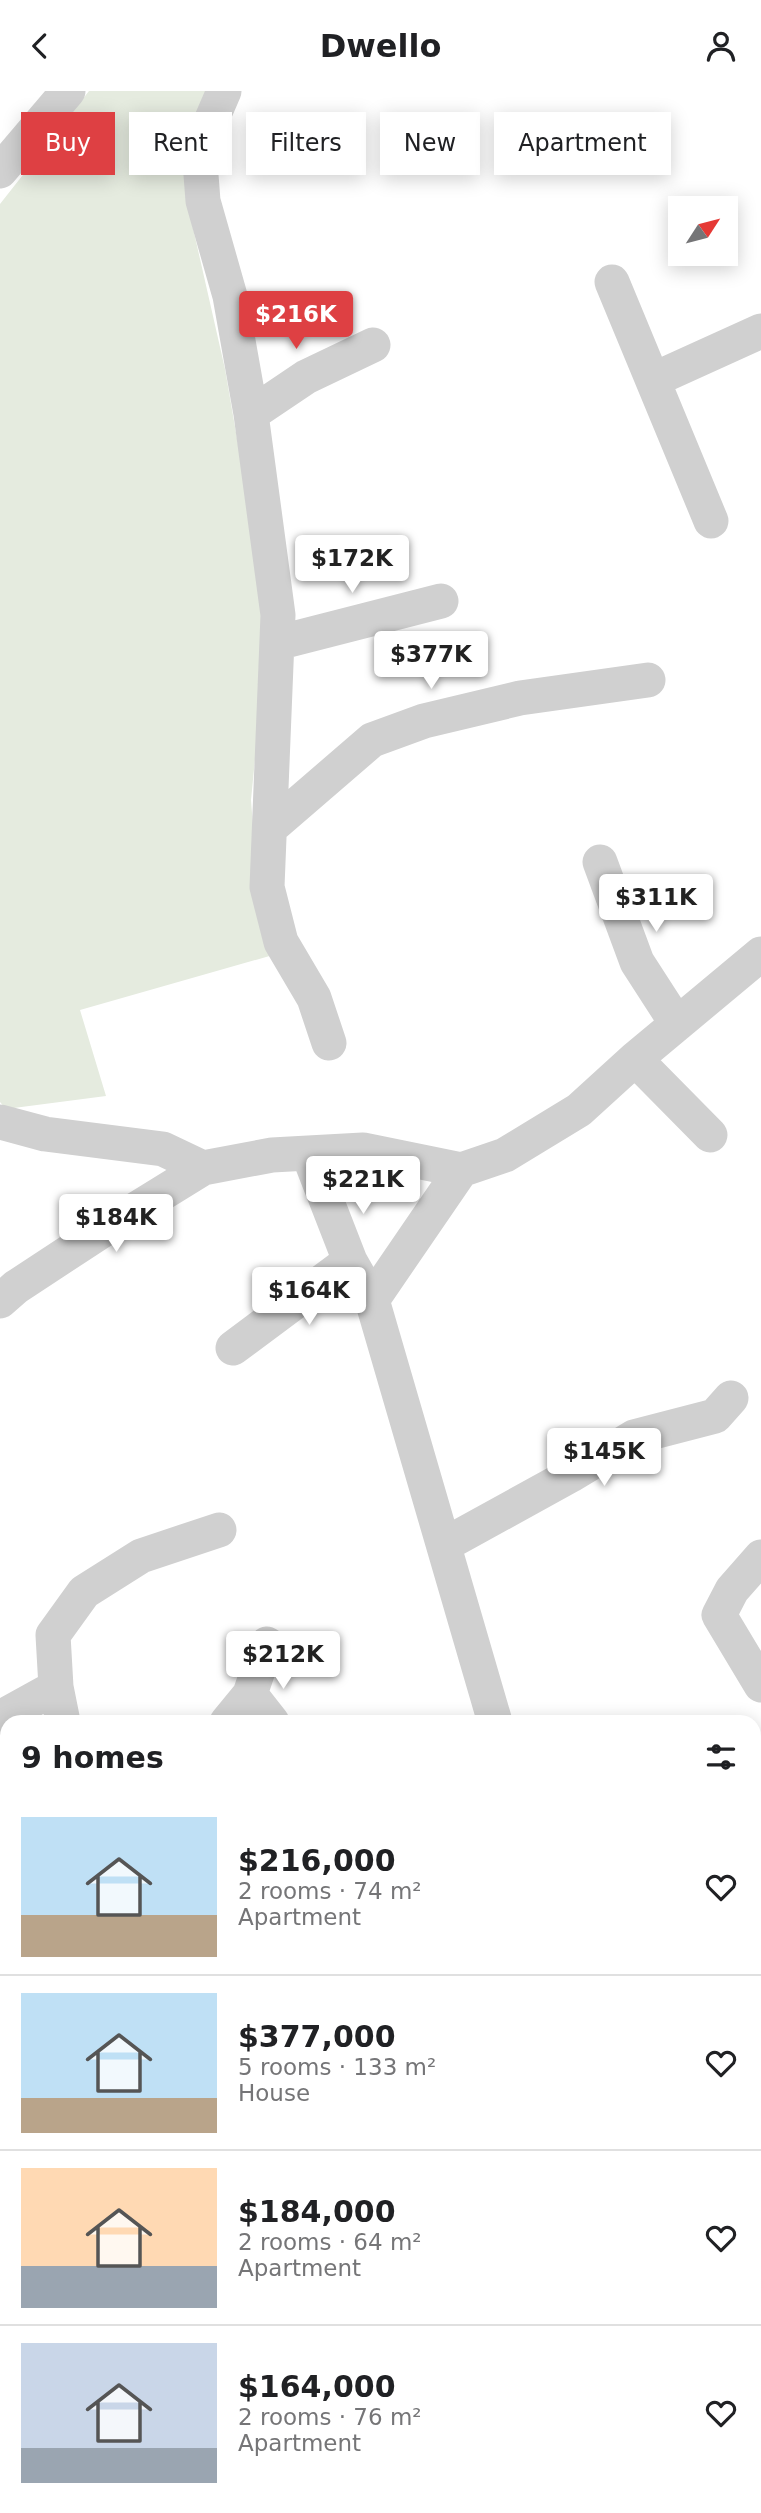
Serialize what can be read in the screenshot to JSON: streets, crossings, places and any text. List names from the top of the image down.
{
  "north": "top right",
  "page": {
    "header": "Dwello",
    "chip": [
      "Buy",
      "Rent",
      "Filters",
      "New",
      "Apartment"
    ],
    "price": [
      "$216K",
      "$172K",
      "$377K",
      "$311K",
      "$221K",
      "$184K",
      "$164K",
      "$145K",
      "$212K"
    ],
    "heading": "9 homes",
    "list": [
      {
        "name": "$216,000",
        "note": "2 rooms · 74 m² · Apartment"
      },
      {
        "name": "$377,000",
        "note": "5 rooms · 133 m² · House"
      },
      {
        "name": "$184,000",
        "note": "2 rooms · 64 m² · Apartment"
      },
      {
        "name": "$164,000",
        "note": "2 rooms · 76 m² · Apartment"
      }
    ]
  }
}
